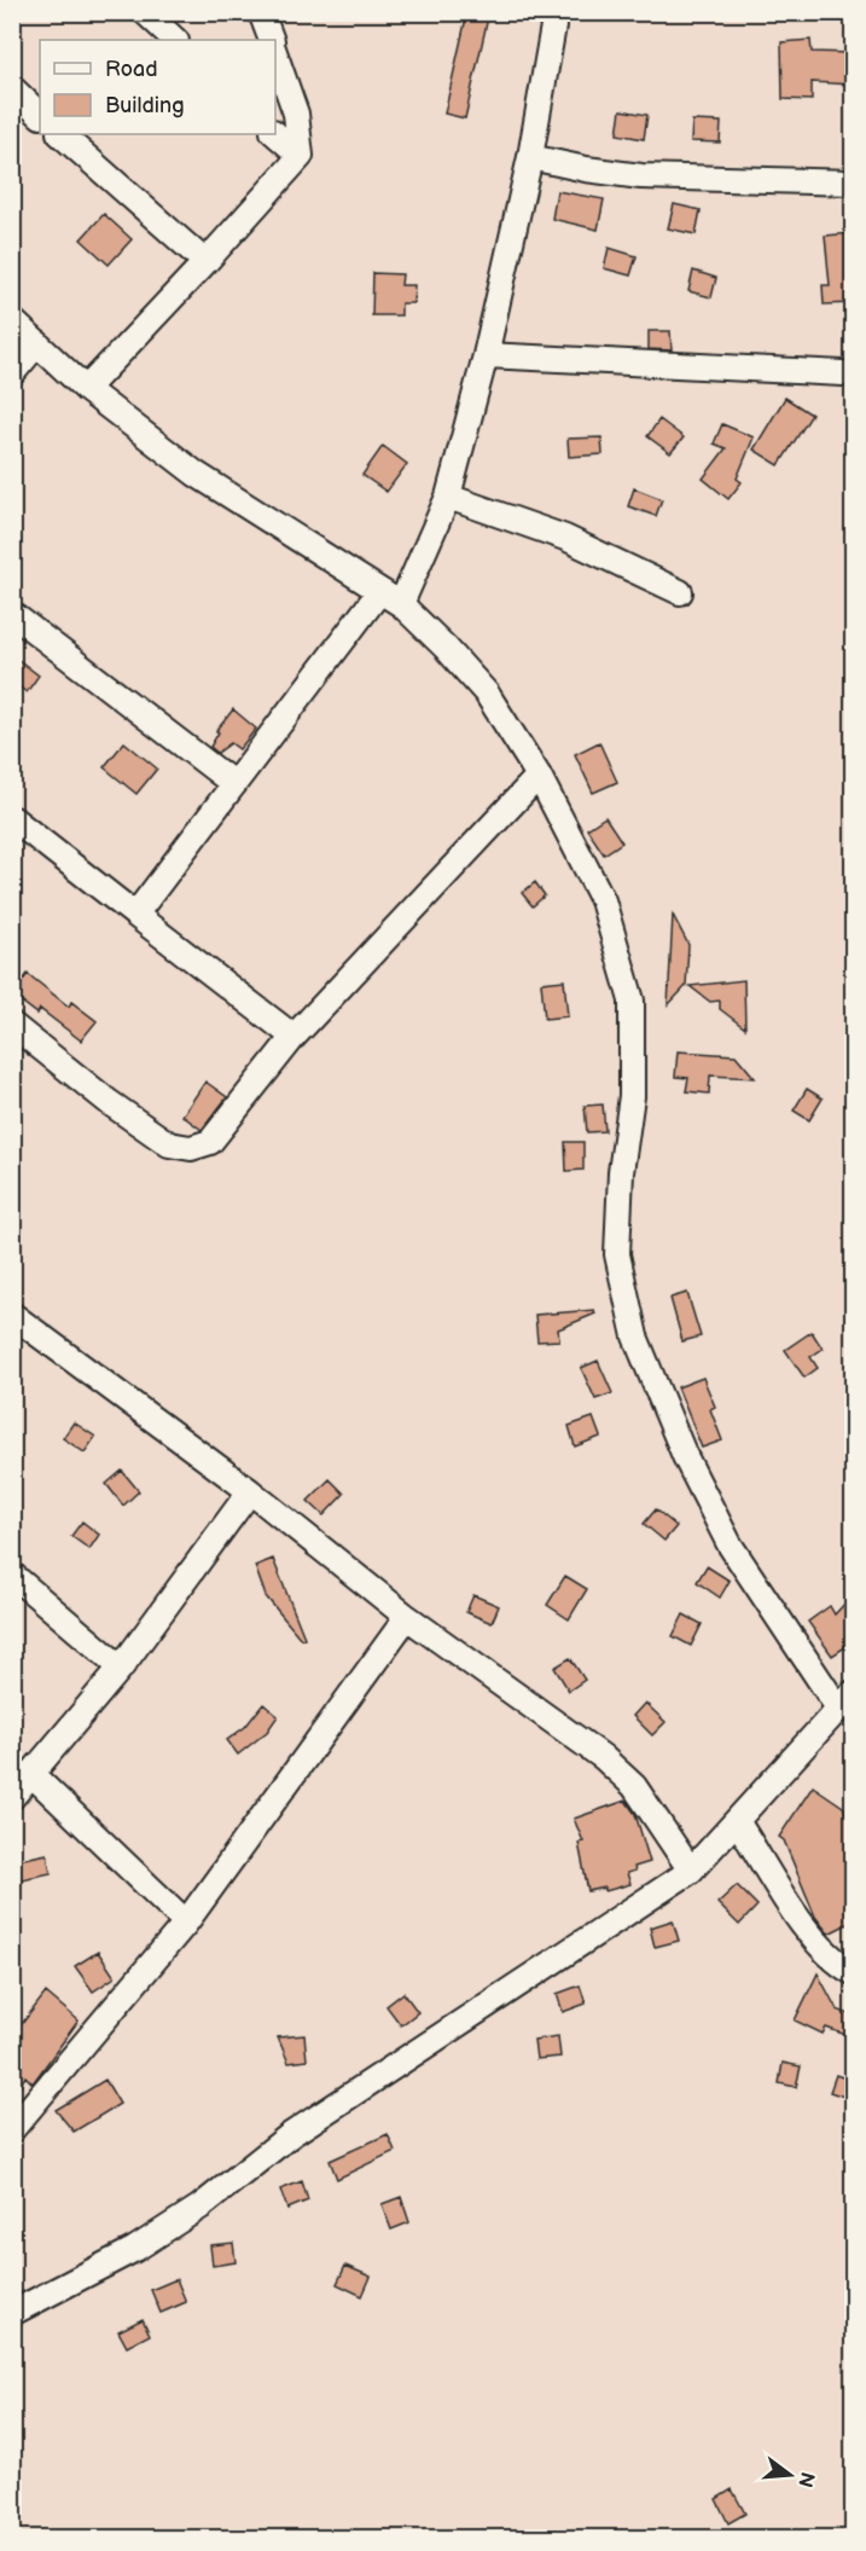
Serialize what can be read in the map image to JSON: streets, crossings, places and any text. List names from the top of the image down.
{
  "legend": ["Road", "Building"],
  "north": "right"
}
